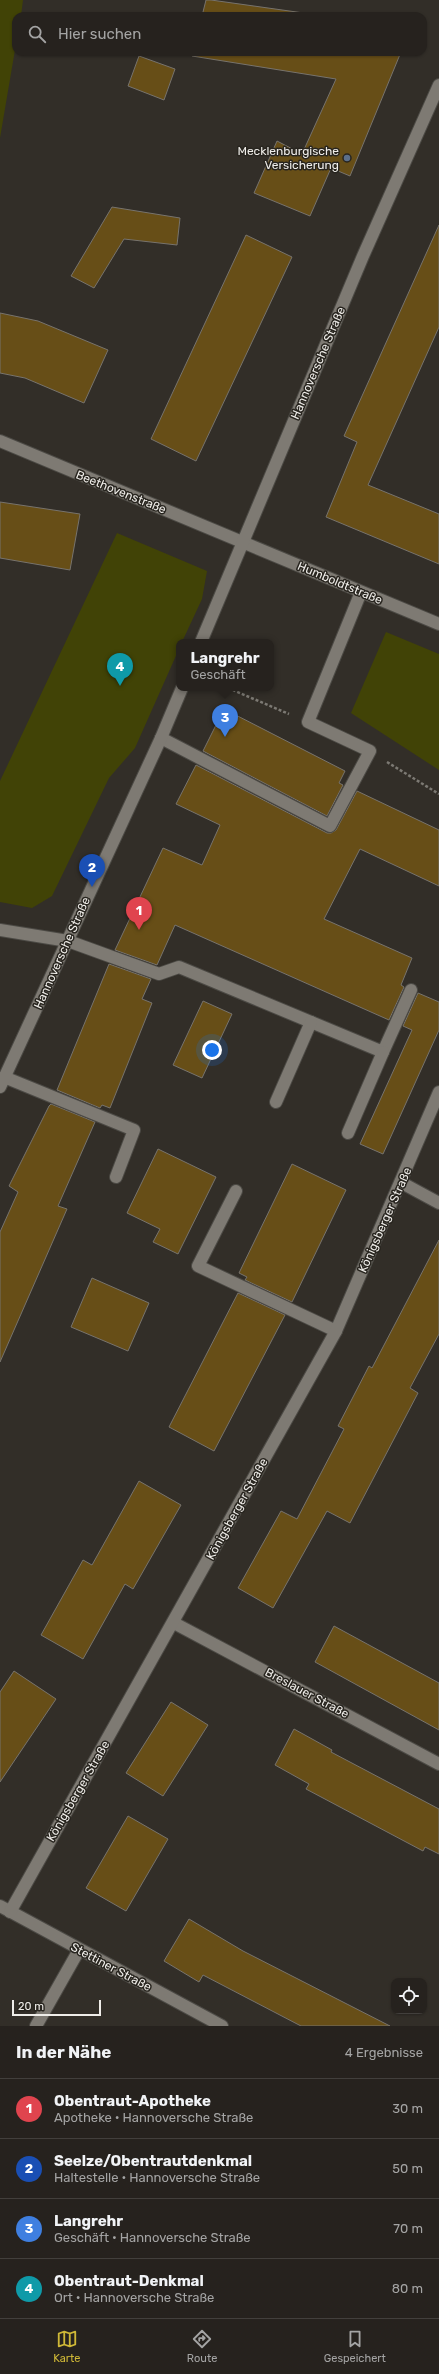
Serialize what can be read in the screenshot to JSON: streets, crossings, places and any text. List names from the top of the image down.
{
  "streets": {
    "street": [
      "Hannoversche Straße",
      "Beethovenstraße",
      "Humboldtstraße",
      "Königsberger Straße",
      "Breslauer Straße",
      "Stettiner Straße"
    ]
  },
  "crossings": [
    ["Hannoversche Straße", "Beethovenstraße"],
    ["Hannoversche Straße", "Humboldtstraße"],
    ["Beethovenstraße", "Humboldtstraße"],
    ["Königsberger Straße", "Breslauer Straße"],
    ["Königsberger Straße", "Stettiner Straße"]
  ],
  "places": ["Mecklenburgische Versicherung"],
  "scale_bar": "20 m",
  "page": {
    "search": "Hier suchen",
    "popup": ["Langrehr", "Geschäft"],
    "pins": [
      "4",
      "3",
      "2",
      "1"
    ],
    "scale": "20 m",
    "heading": ["In der Nähe", "4 Ergebnisse"],
    "list": [
      {
        "mark": "1",
        "name": "Obentraut-Apotheke",
        "note": "Apotheke · Hannoversche Straße",
        "value": "30 m"
      },
      {
        "mark": "2",
        "name": "Seelze/Obentrautdenkmal",
        "note": "Haltestelle · Hannoversche Straße",
        "value": "50 m"
      },
      {
        "mark": "3",
        "name": "Langrehr",
        "note": "Geschäft · Hannoversche Straße",
        "value": "70 m"
      },
      {
        "mark": "4",
        "name": "Obentraut-Denkmal",
        "note": "Ort · Hannoversche Straße",
        "value": "80 m"
      }
    ],
    "nav": ["Karte", "Route", "Gespeichert"]
  }
}
